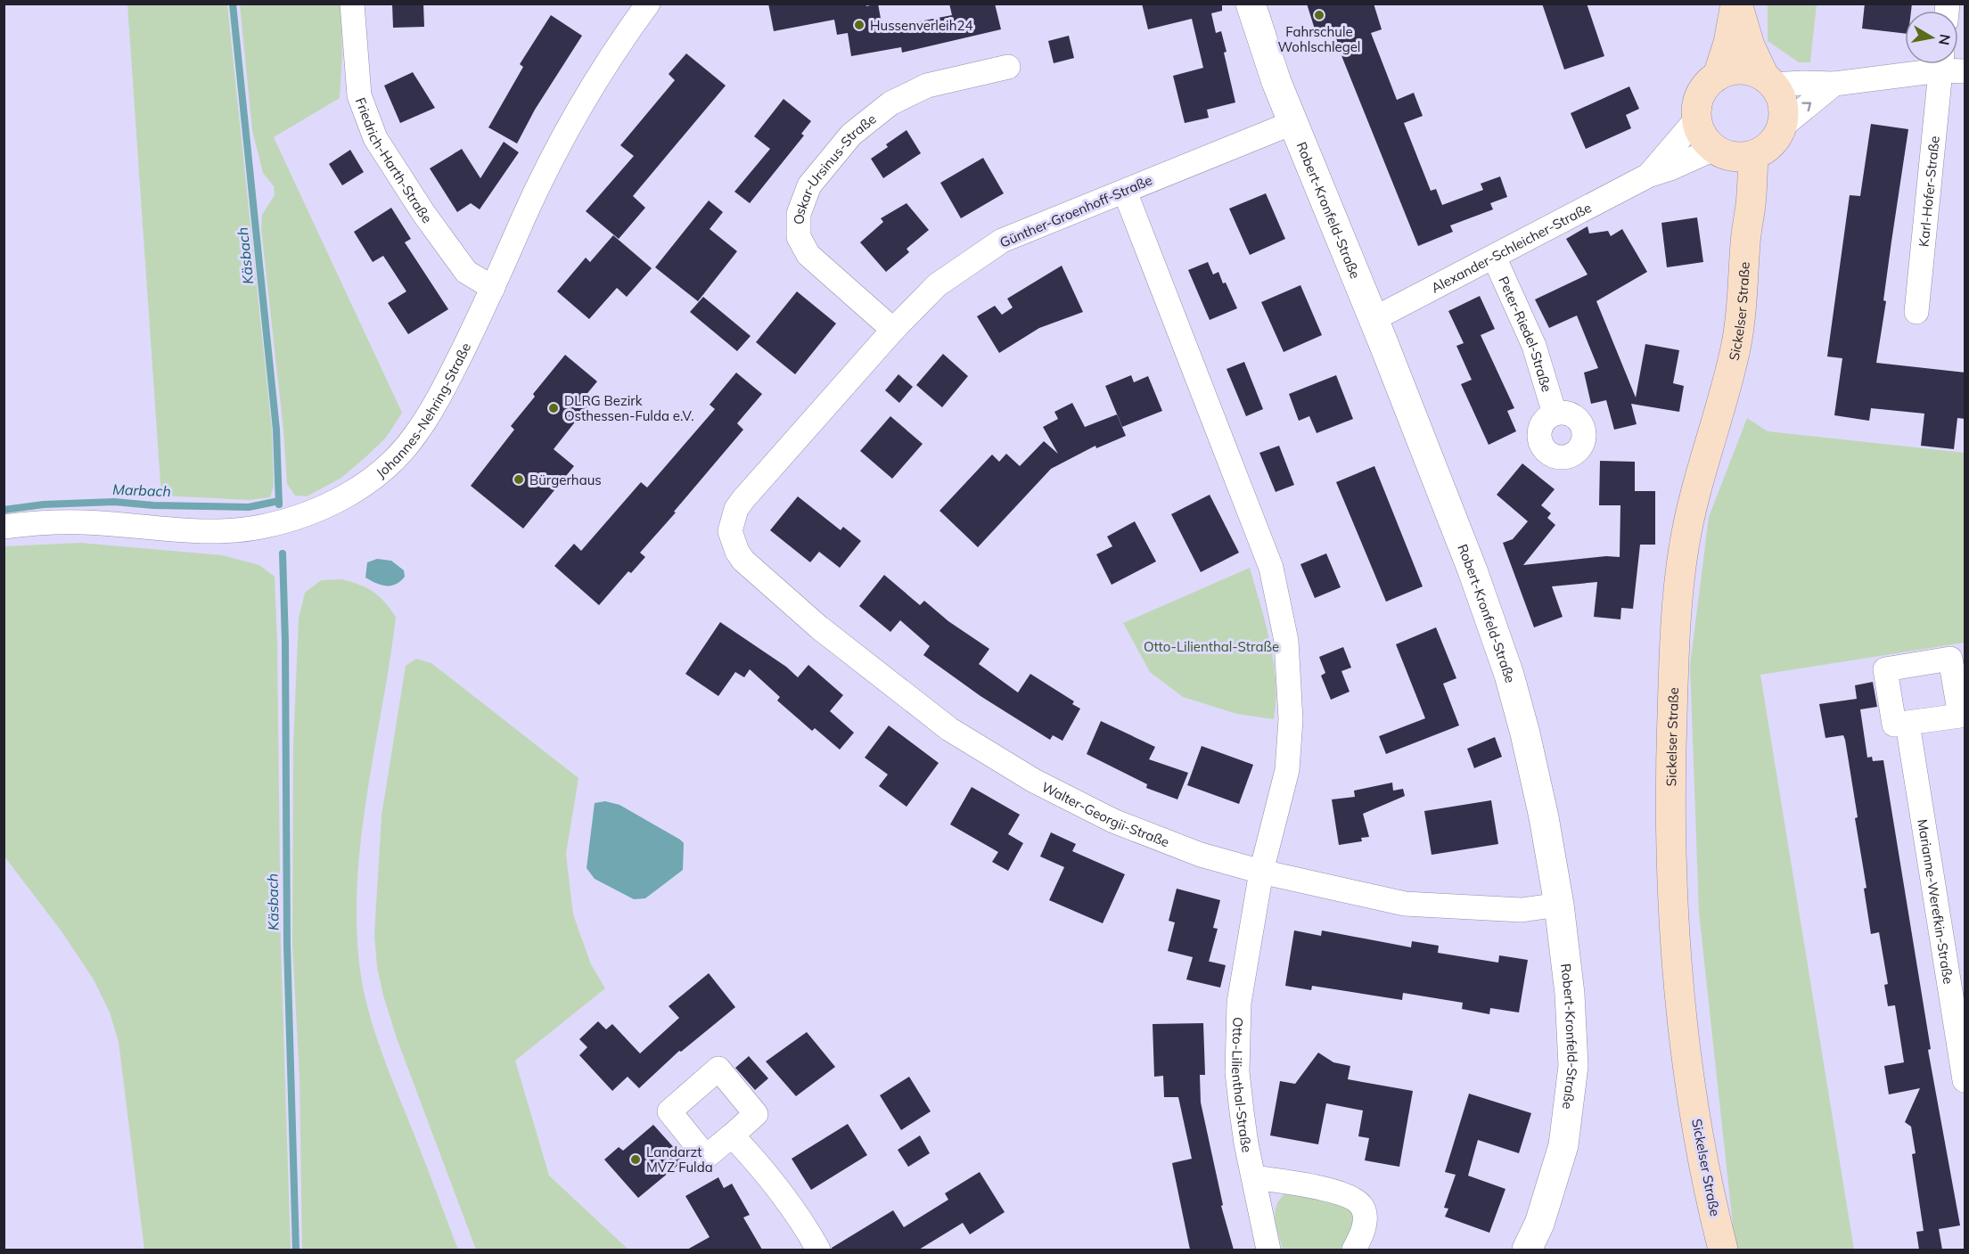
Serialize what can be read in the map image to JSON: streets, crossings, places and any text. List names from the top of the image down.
{
  "streets": {
    "main road": ["Sickelser Straße"],
    "street": [
      "Friedrich-Harth-Straße",
      "Oskar-Ursinus-Straße",
      "Karl-Hofer-Straße",
      "Robert-Kronfeld-Straße",
      "Günther-Groenhoff-Straße",
      "Alexander-Schleicher-Straße",
      "Peter-Riedel-Straße",
      "Johannes-Nehring-Straße",
      "Walter-Georgii-Straße",
      "Marianne-Werefkin-Straße",
      "Otto-Lilienthal-Straße"
    ]
  },
  "crossings": [
    ["Friedrich-Harth-Straße", "Johannes-Nehring-Straße"],
    ["Oskar-Ursinus-Straße", "Günther-Groenhoff-Straße"],
    ["Robert-Kronfeld-Straße", "Günther-Groenhoff-Straße"],
    ["Robert-Kronfeld-Straße", "Alexander-Schleicher-Straße"],
    ["Robert-Kronfeld-Straße", "Walter-Georgii-Straße"],
    ["Günther-Groenhoff-Straße", "Walter-Georgii-Straße"],
    ["Günther-Groenhoff-Straße", "Otto-Lilienthal-Straße"],
    ["Alexander-Schleicher-Straße", "Sickelser Straße"],
    ["Alexander-Schleicher-Straße", "Peter-Riedel-Straße"],
    ["Walter-Georgii-Straße", "Otto-Lilienthal-Straße"]
  ],
  "water": ["Käsbach", "Marbach"],
  "parks": ["Otto-Lilienthal-Straße"],
  "places": [
    "Fahrschule Wohlschlegel",
    "Hussenverleih24",
    "DLRG Bezirk Osthessen-Fulda e.V.",
    "Bürgerhaus",
    "Landarzt MVZ Fulda"
  ],
  "north": "right"
}
